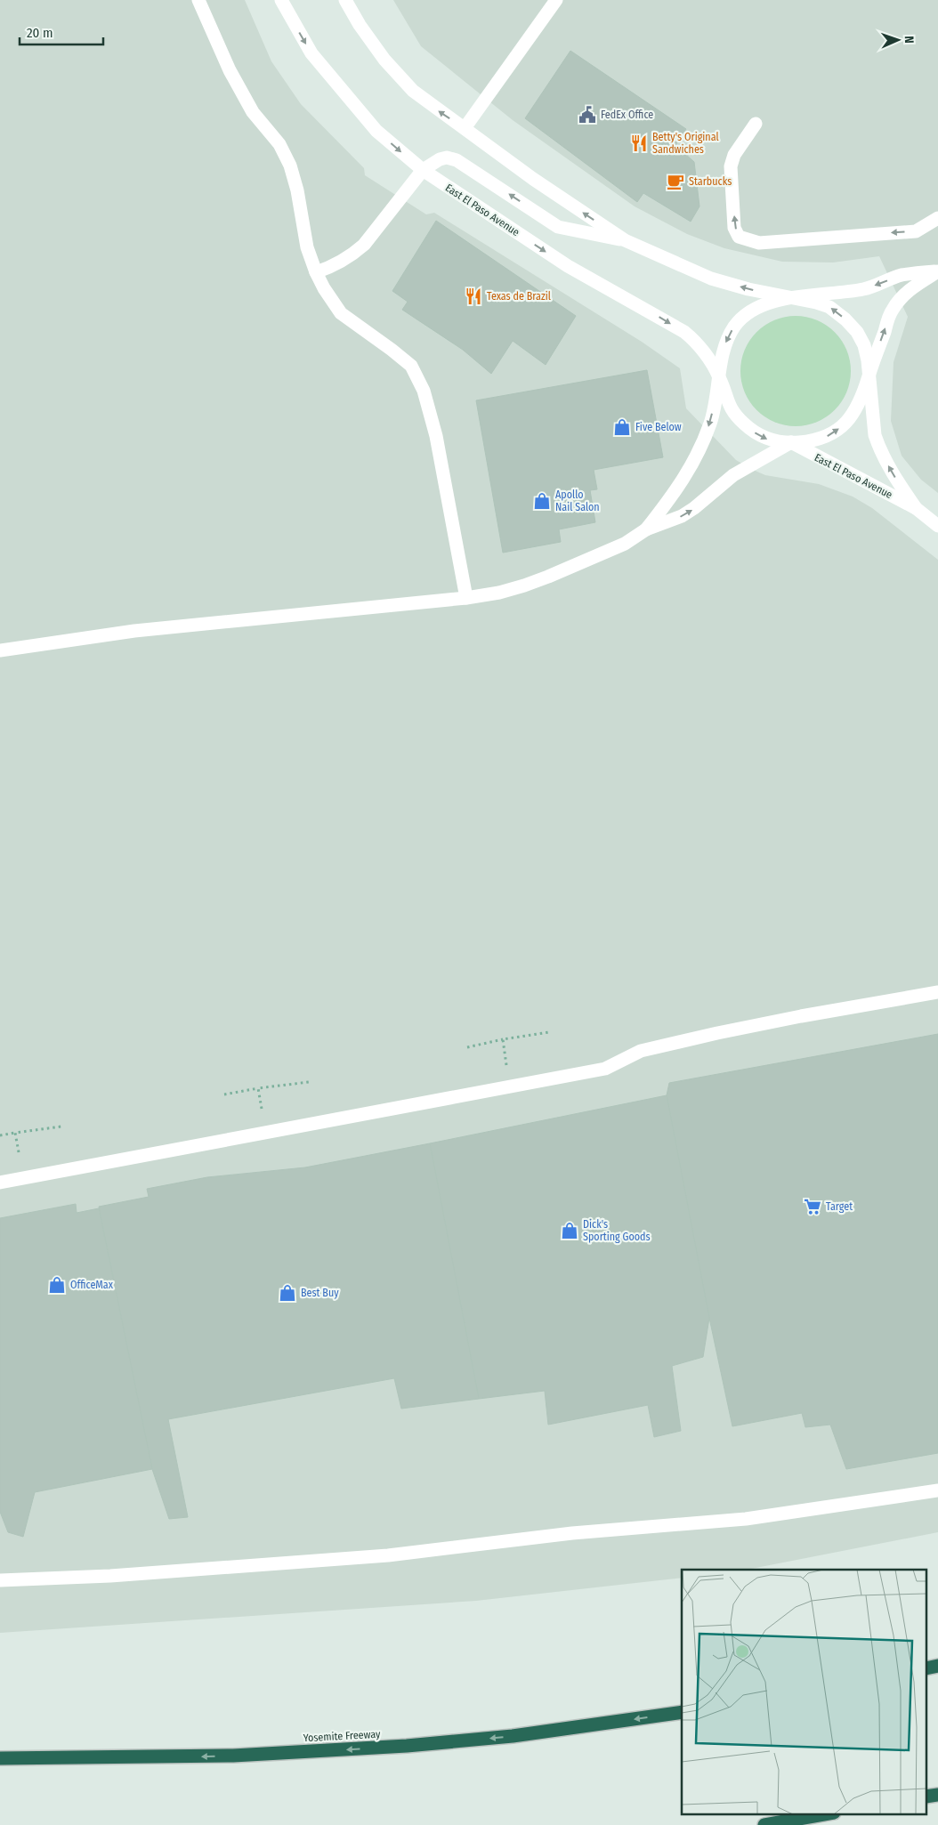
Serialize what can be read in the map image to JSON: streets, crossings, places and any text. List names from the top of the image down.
{
  "streets": {
    "highway": ["Yosemite Freeway"],
    "street": ["East El Paso Avenue"]
  },
  "one_way": ["Yosemite Freeway"],
  "places": {
    "public building": ["FedEx Office"],
    "restaurant": ["Betty's Original Sandwiches", "Texas de Brazil"],
    "cafe": ["Starbucks"],
    "shop": [
      "Five Below",
      "Apollo Nail Salon",
      "Dick's Sporting Goods",
      "OfficeMax",
      "Best Buy"
    ],
    "supermarket": ["Target"]
  },
  "scale_bar": "20 m",
  "north": "right"
}
